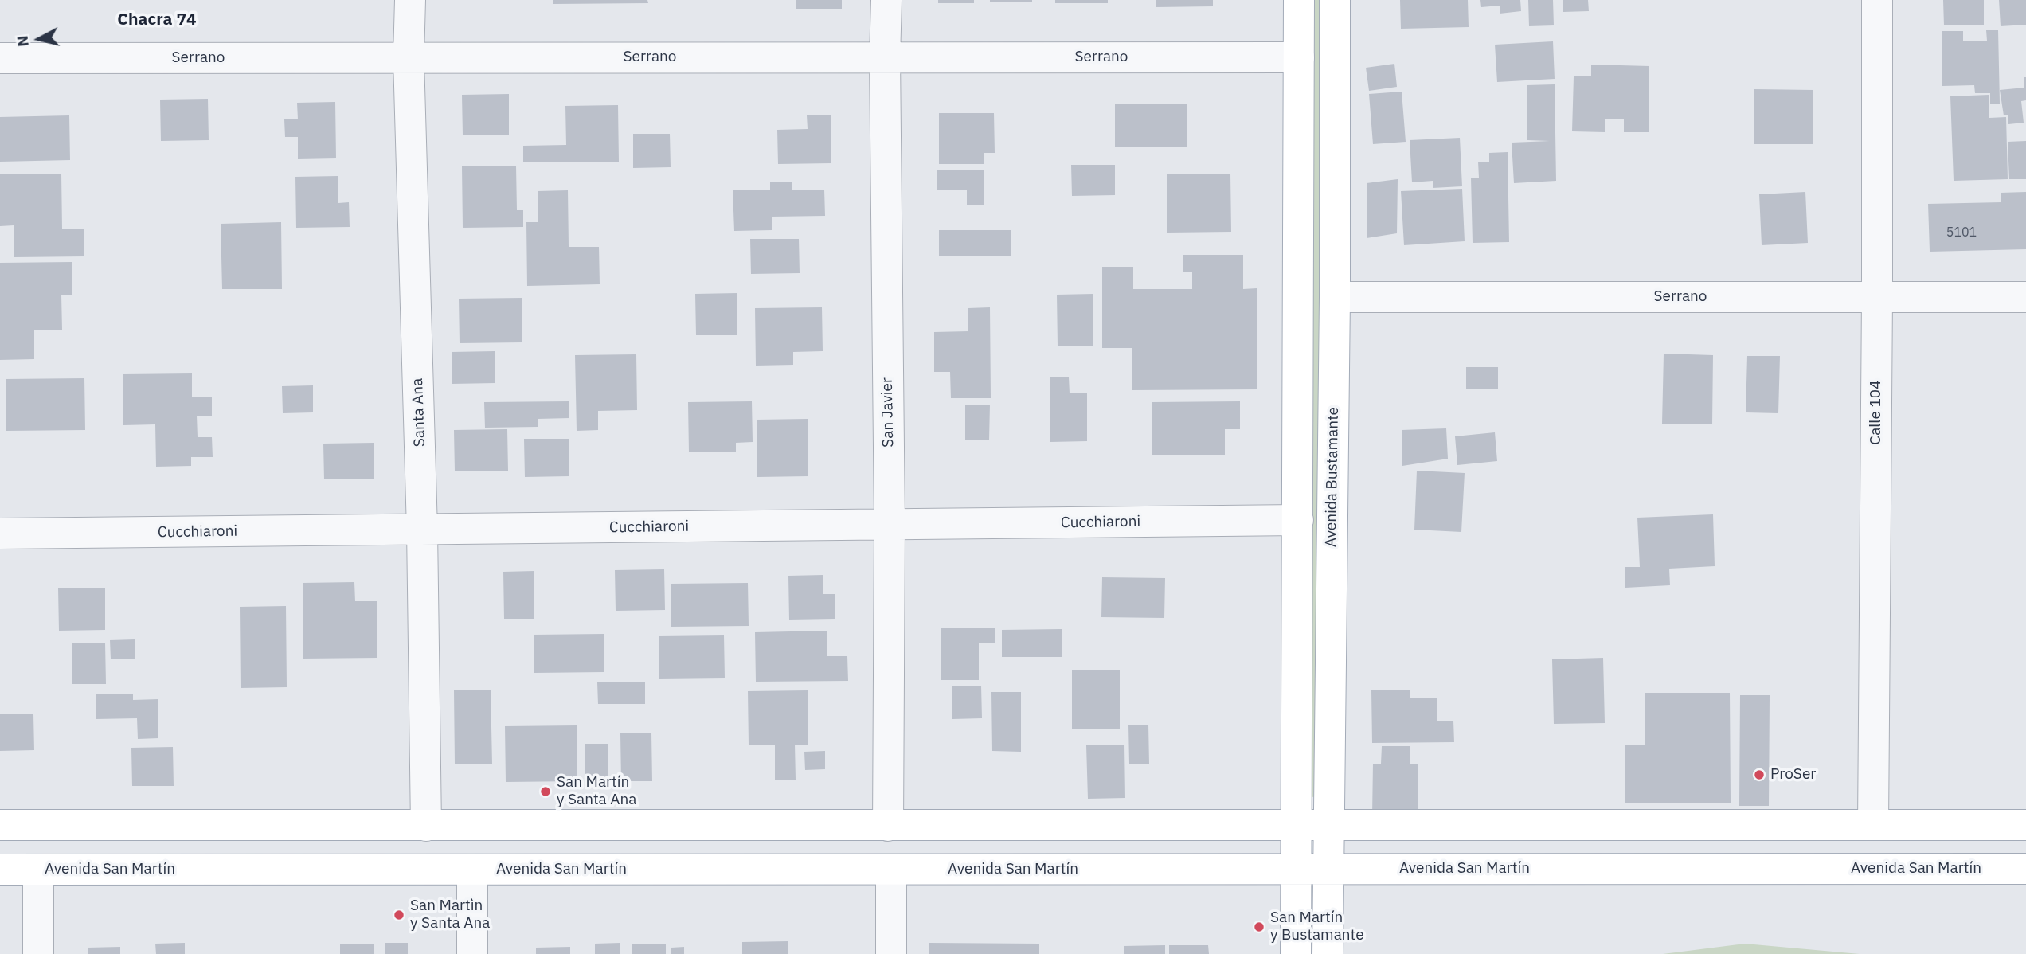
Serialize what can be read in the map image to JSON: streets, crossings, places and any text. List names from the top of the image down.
{
  "streets": {
    "main road": ["Avenida Bustamante", "Avenida San Martín"],
    "street": [
      "Serrano",
      "Santa Ana",
      "San Javier",
      "Calle 104",
      "Cucchiaroni"
    ]
  },
  "crossings": [
    ["Serrano", "Santa Ana"],
    ["Serrano", "San Javier"],
    ["Serrano", "Calle 104"],
    ["Serrano", "Avenida Bustamante"],
    ["Santa Ana", "Cucchiaroni"],
    ["San Javier", "Cucchiaroni"],
    ["Avenida Bustamante", "Avenida San Martín"]
  ],
  "districts": ["Chacra 74"],
  "places": [
    "ProSer",
    "San Martín y Santa Ana",
    "San Martìn y Santa Ana",
    "San Martín y Bustamante"
  ],
  "house_numbers": ["5101"],
  "north": "left"
}
